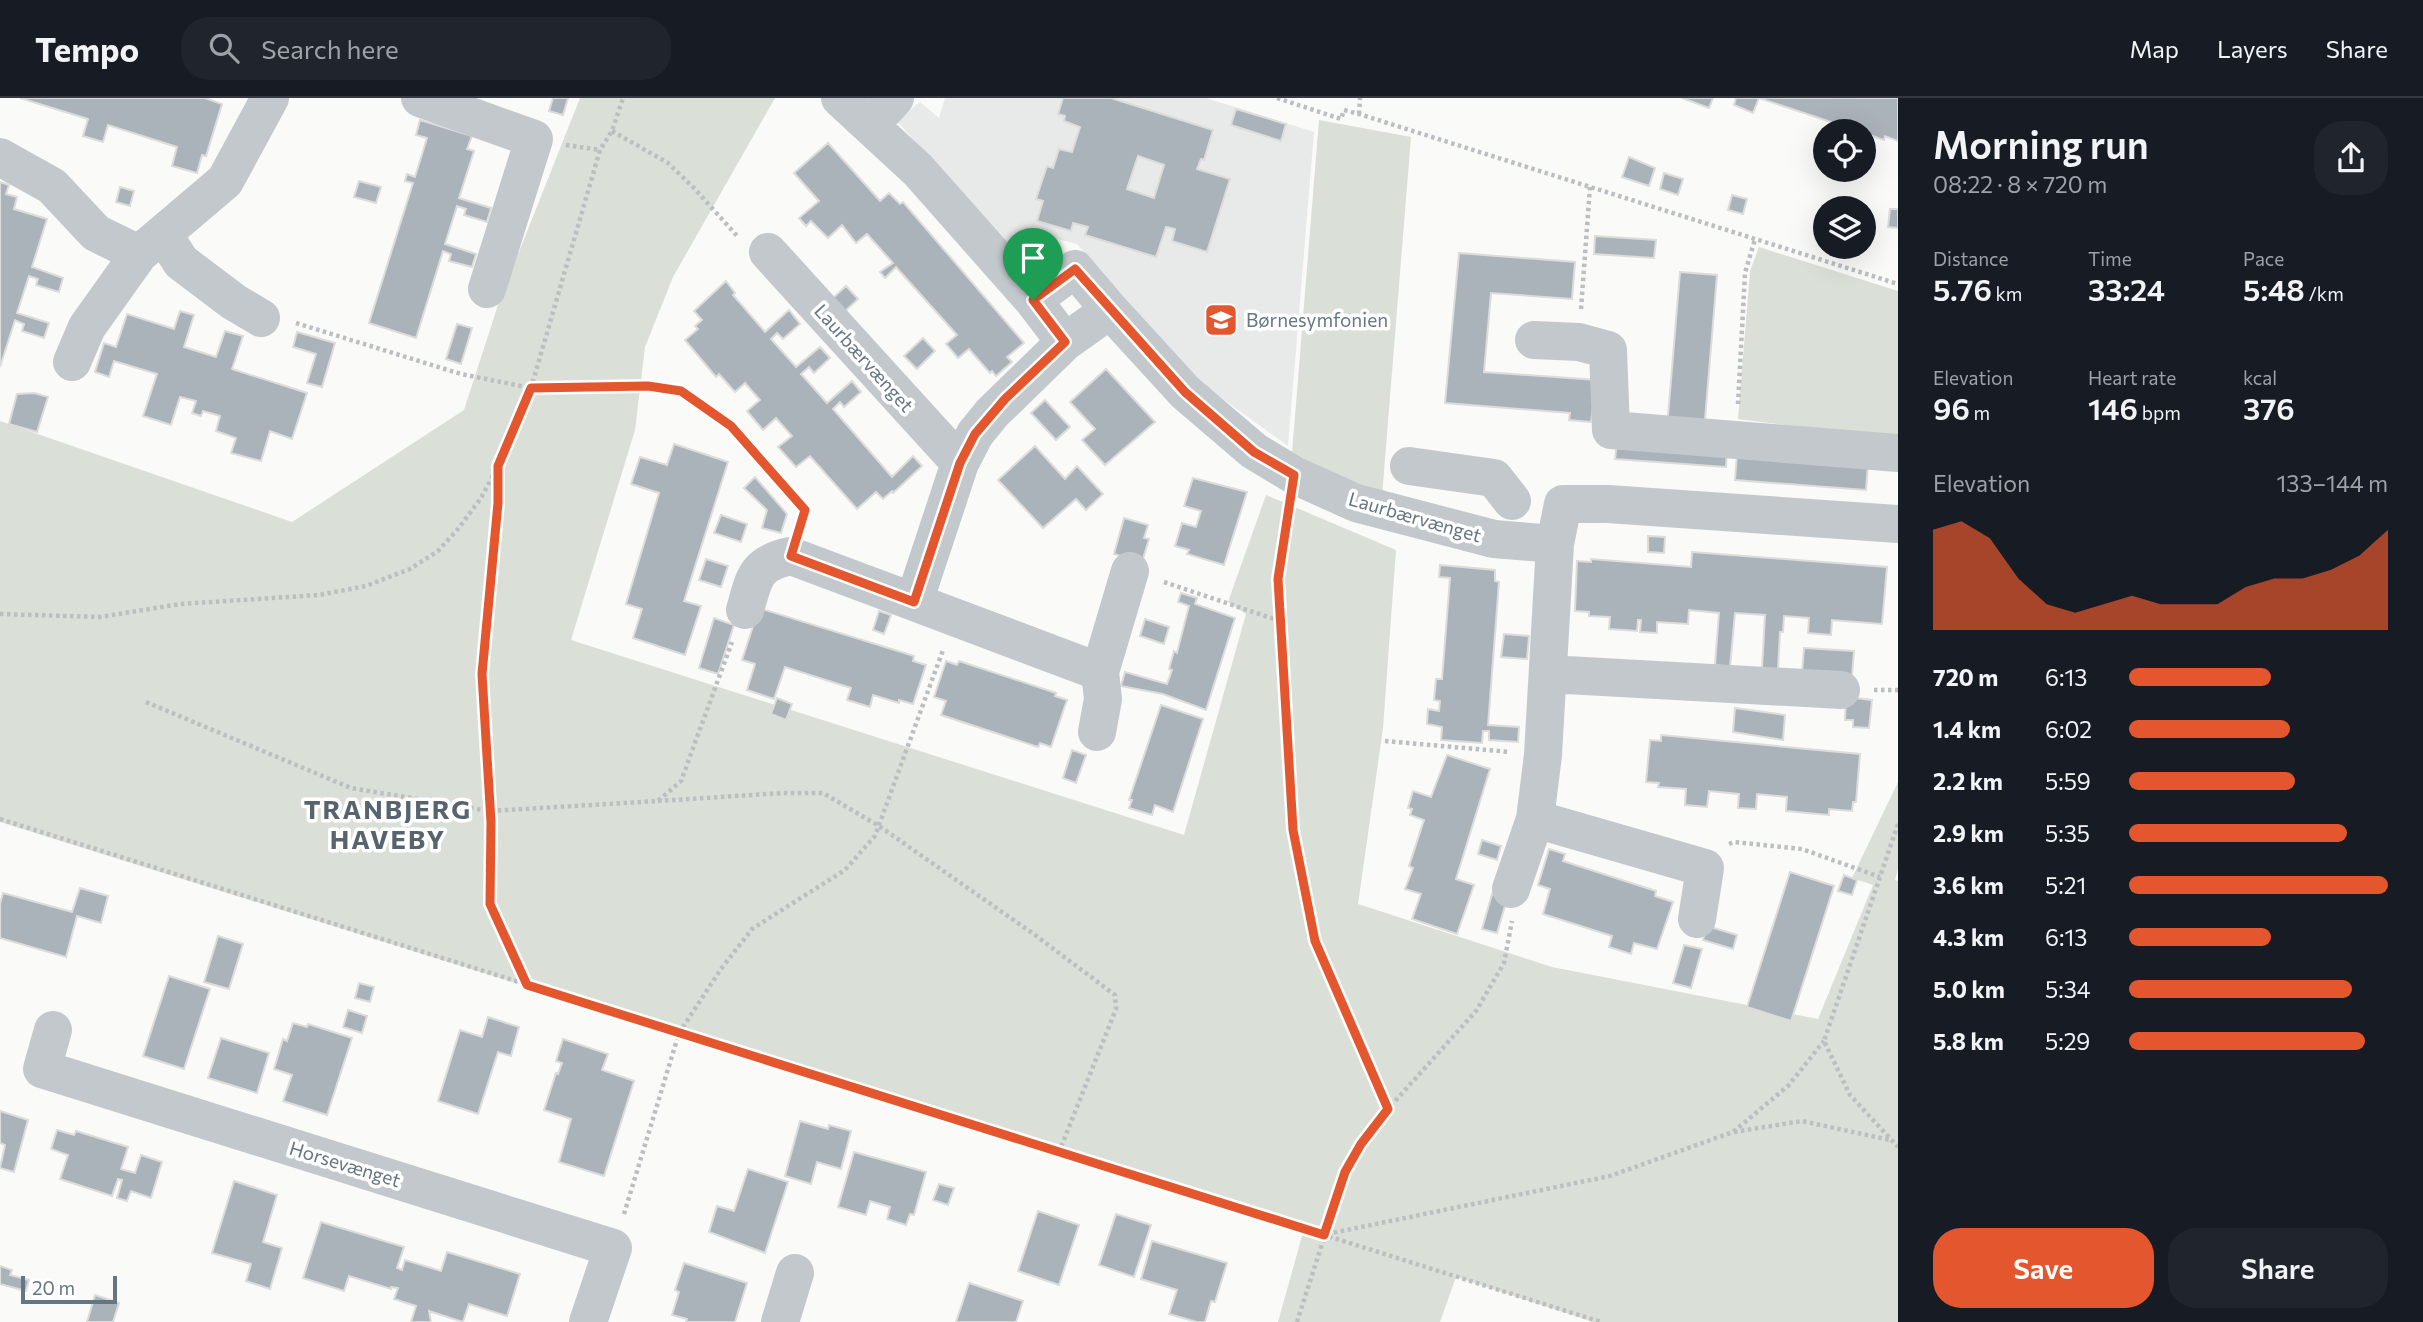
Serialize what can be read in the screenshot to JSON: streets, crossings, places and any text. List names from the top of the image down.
{
  "streets": {
    "street": ["Laurbærvænget", "Horsevænget"]
  },
  "districts": ["TRANBJERG HAVEBY"],
  "places": {
    "school or university": ["Børnesymfonien"]
  },
  "scale_bar": "20 m",
  "page": {
    "header": "Tempo",
    "search": "Search here",
    "nav": ["Map", "Layers", "Share"],
    "heading": ["Morning run", "08:22 · 8 × 720 m"],
    "stats": [
      ["Distance", "5.76 km"],
      ["Time", "33:24"],
      ["Pace", "5:48 /km"],
      ["Elevation", "96 m"],
      ["Heart rate", "146 bpm"],
      ["kcal", "376"]
    ],
    "chart": ["Elevation", "133–144 m"],
    "list": [
      {
        "name": "720 m",
        "note": "6:13"
      },
      {
        "name": "1.4 km",
        "note": "6:02"
      },
      {
        "name": "2.2 km",
        "note": "5:59"
      },
      {
        "name": "2.9 km",
        "note": "5:35"
      },
      {
        "name": "3.6 km",
        "note": "5:21"
      },
      {
        "name": "4.3 km",
        "note": "6:13"
      },
      {
        "name": "5.0 km",
        "note": "5:34"
      },
      {
        "name": "5.8 km",
        "note": "5:29"
      }
    ],
    "buttons": ["Save", "Share"],
    "scale": "20 m"
  }
}
